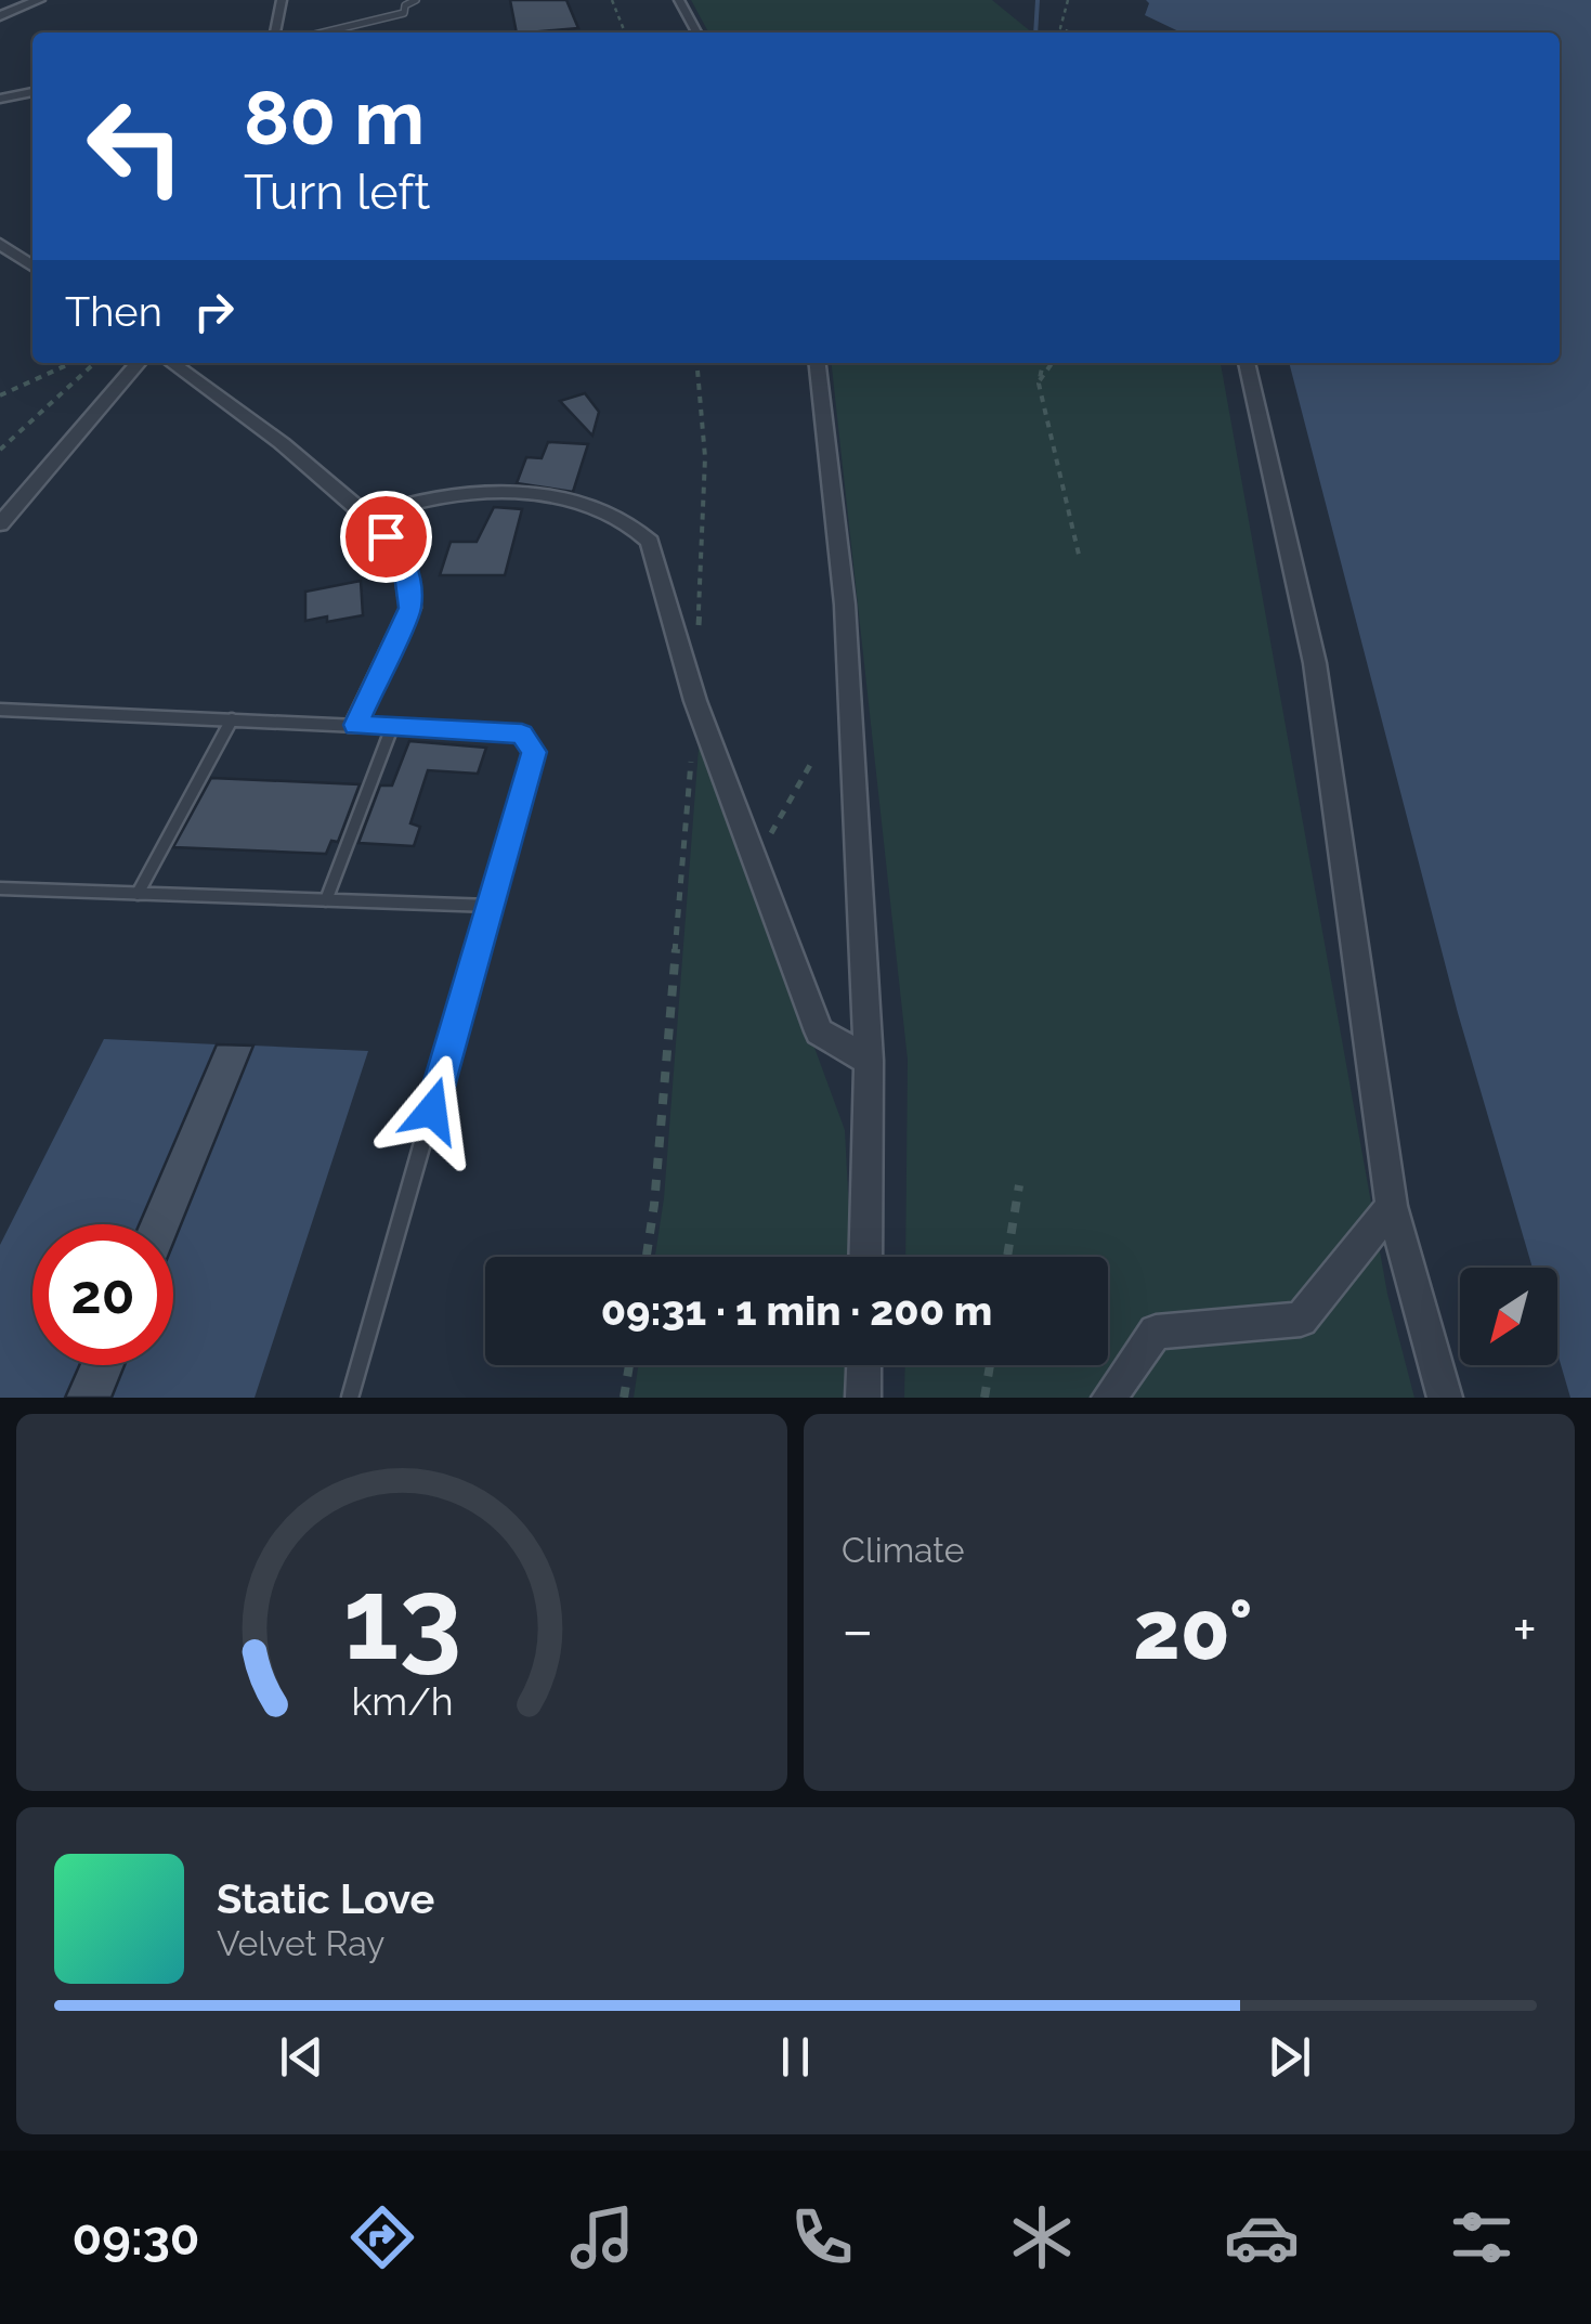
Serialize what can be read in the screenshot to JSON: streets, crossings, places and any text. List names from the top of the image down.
{
  "north": "bottom left",
  "page": {
    "turn": ["80 m", "Turn left"],
    "then": "Then",
    "limit": "20",
    "trip": "09:31 · 1 min · 200 m",
    "tile": "Climate",
    "heat": ["−", "20°", "+"],
    "song": ["Static Love", "Velvet Ray"],
    "tabs": "09:30",
    "gauge": ["13", "km/h"]
  }
}
